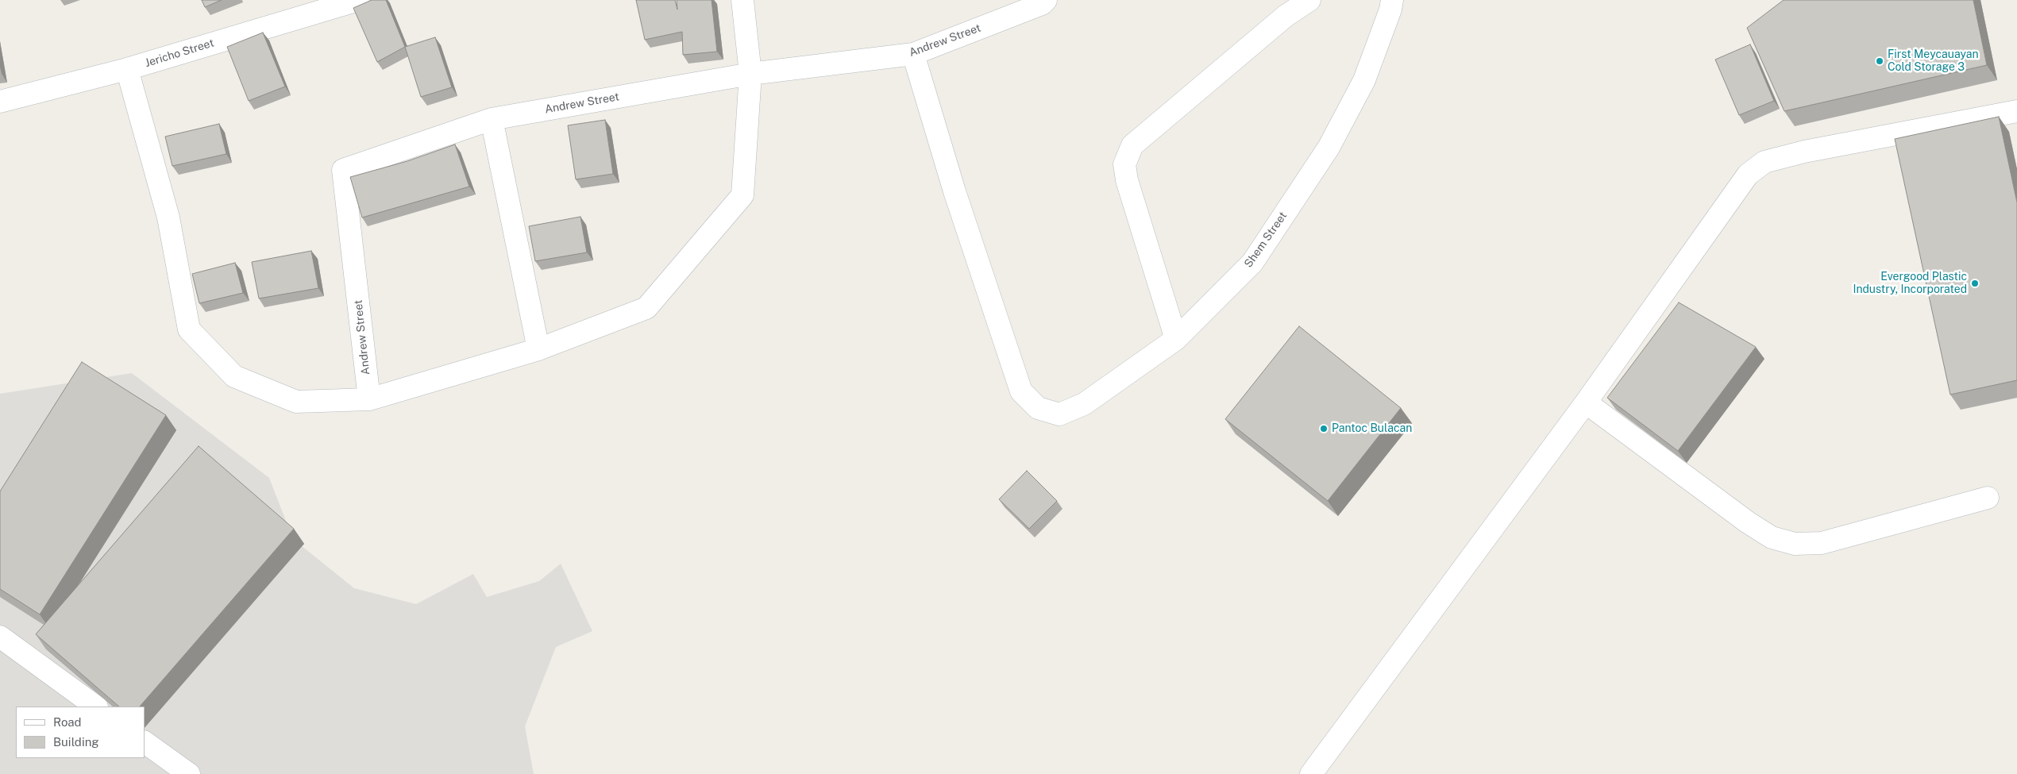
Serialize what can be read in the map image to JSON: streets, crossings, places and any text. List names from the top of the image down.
{
  "streets": {
    "street": ["Andrew Street", "Jericho Street", "Shem Street"]
  },
  "crossings": [
    ["Andrew Street", "Shem Street"]
  ],
  "places": ["First Meycauayan Cold Storage 3", "Evergood Plastic Industry, Incorporated", "Pantoc Bulacan"],
  "legend": ["Road", "Building"]
}
